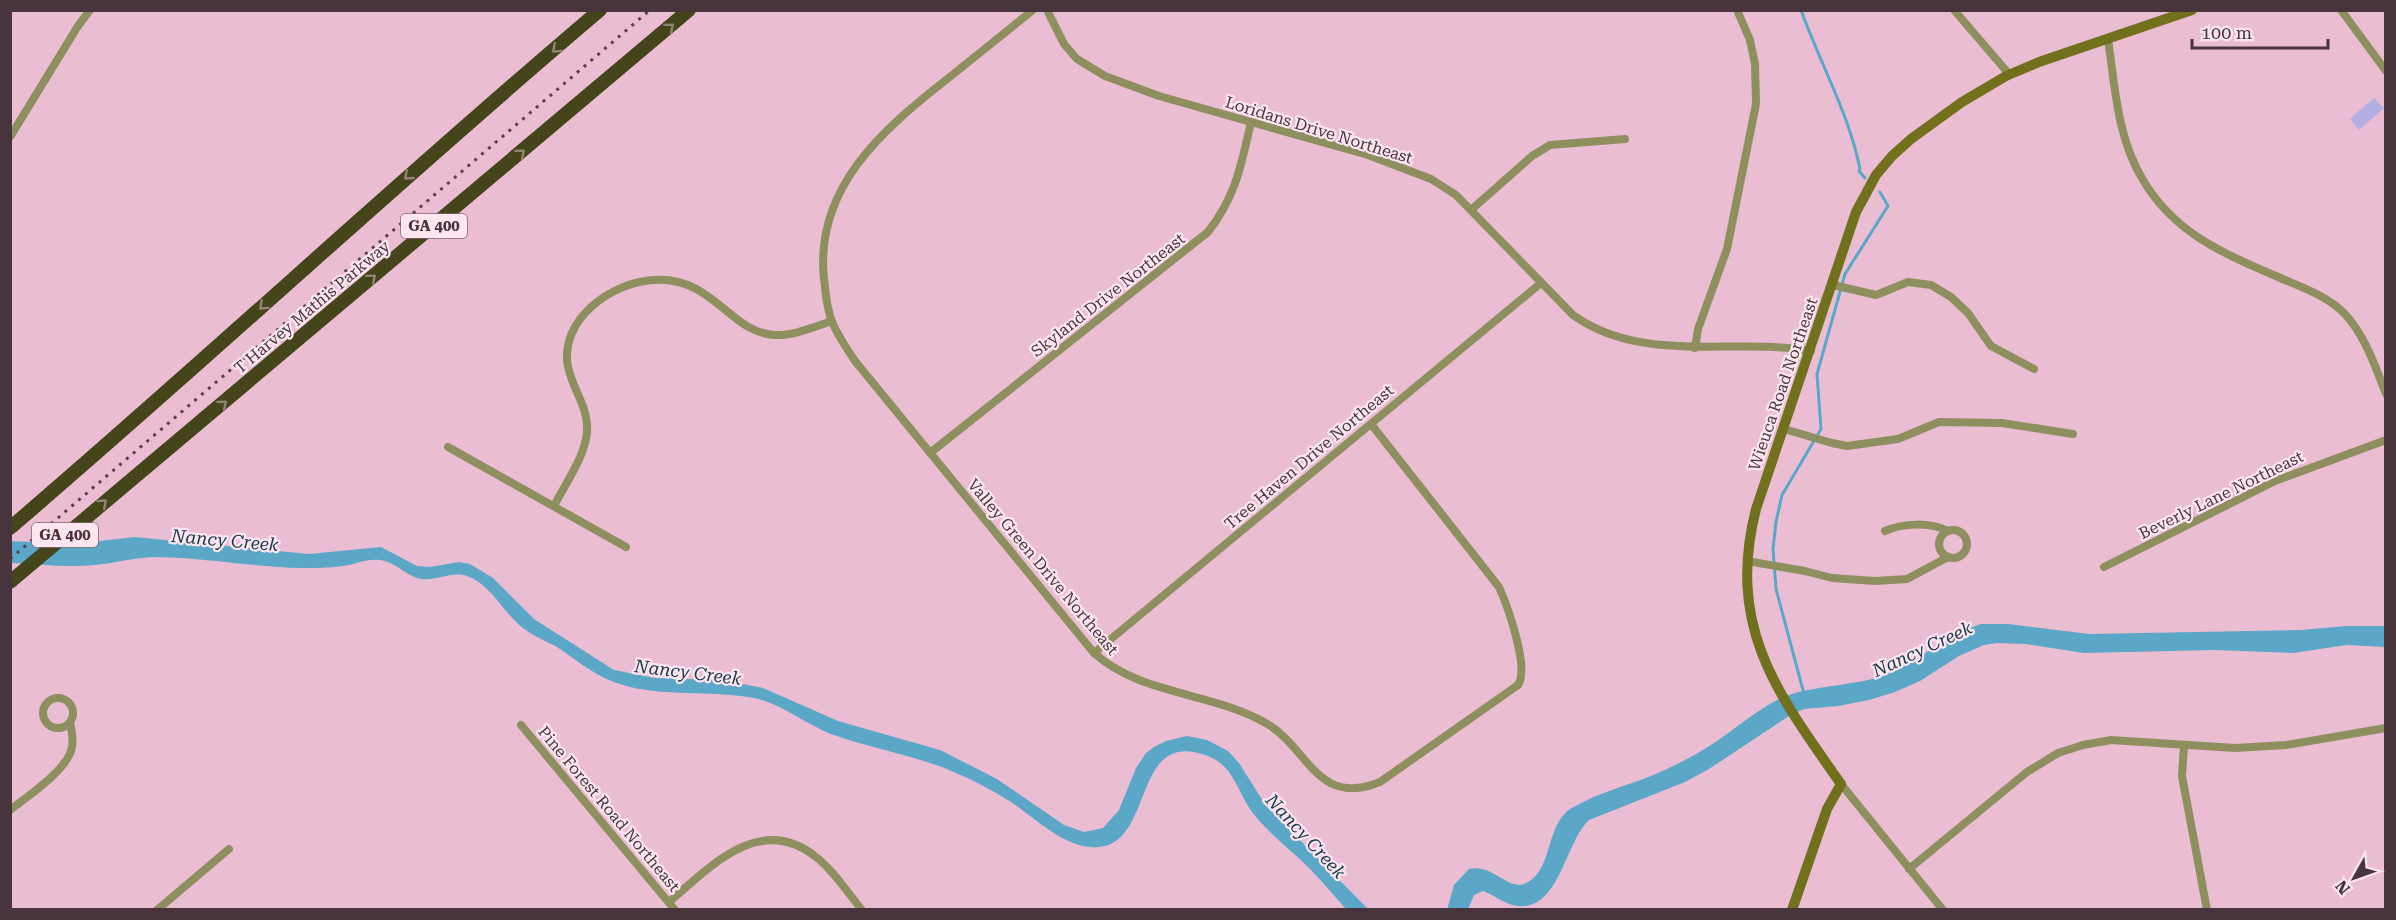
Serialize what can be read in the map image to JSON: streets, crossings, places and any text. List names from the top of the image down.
{
  "streets": {
    "highway": ["GA 400", "T Harvey Mathis Parkway"],
    "street": [
      "Loridans Drive Northeast",
      "Skyland Drive Northeast",
      "Wieuca Road Northeast",
      "Tree Haven Drive Northeast",
      "Beverly Lane Northeast",
      "Valley Green Drive Northeast",
      "Pine Forest Road Northeast"
    ]
  },
  "crossings": [
    ["Loridans Drive Northeast", "Skyland Drive Northeast"],
    ["Loridans Drive Northeast", "Wieuca Road Northeast"],
    ["Loridans Drive Northeast", "Tree Haven Drive Northeast"],
    ["Skyland Drive Northeast", "Valley Green Drive Northeast"],
    ["Tree Haven Drive Northeast", "Valley Green Drive Northeast"]
  ],
  "water": ["Nancy Creek"],
  "scale_bar": "100 m",
  "north": "bottom left"
}
